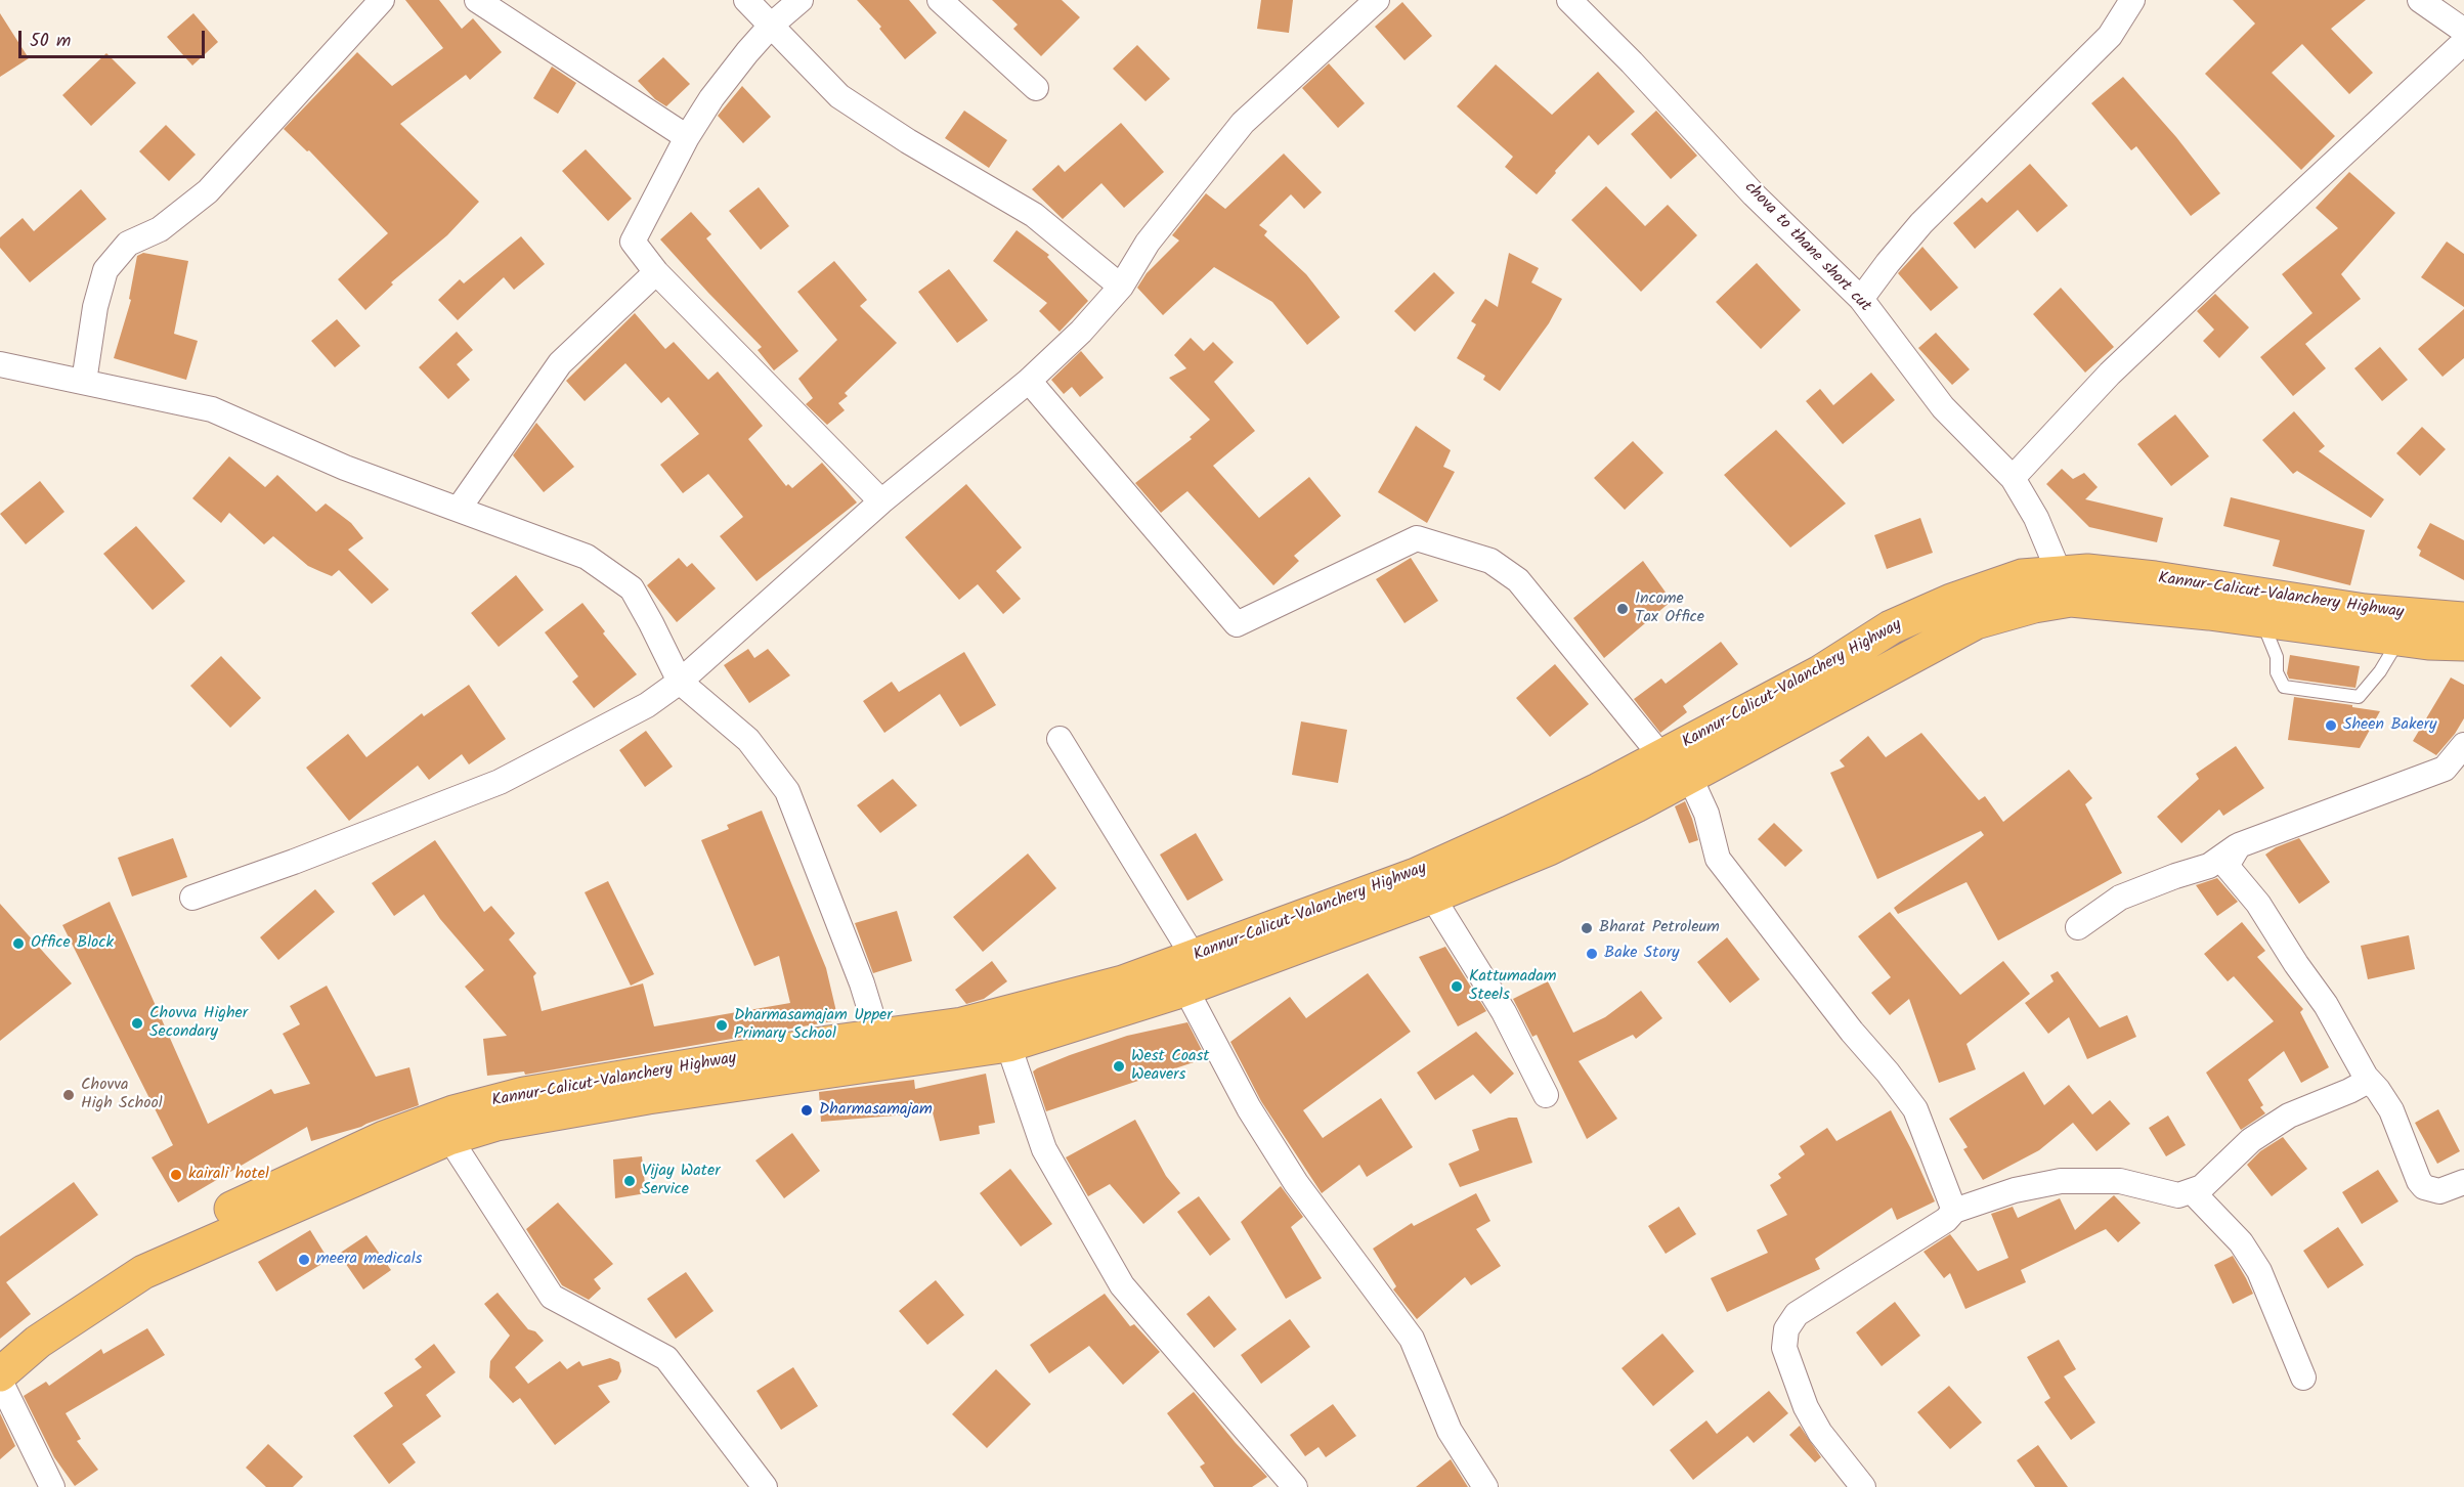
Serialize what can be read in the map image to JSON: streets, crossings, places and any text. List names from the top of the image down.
{
  "streets": {
    "highway": ["Kannur-Calicut-Valanchery Highway"],
    "street": ["chova to thane short cut"]
  },
  "crossings": [
    ["chova to thane short cut", "Kannur-Calicut-Valanchery Highway"]
  ],
  "places": [
    "Income Tax Office",
    "Sheen Bakery",
    "Bharat Petroleum",
    "Office Block",
    "Bake Story",
    "Kattumadam Steels",
    "Chovva Higher Secondary",
    "Dharmasamajam Upper Primary School",
    "West Coast Weavers",
    "Chovva High School",
    "Dharmasamajam",
    "kairali hotel",
    "Vijay Water Service",
    "meera medicals"
  ],
  "scale_bar": "50 m"
}
